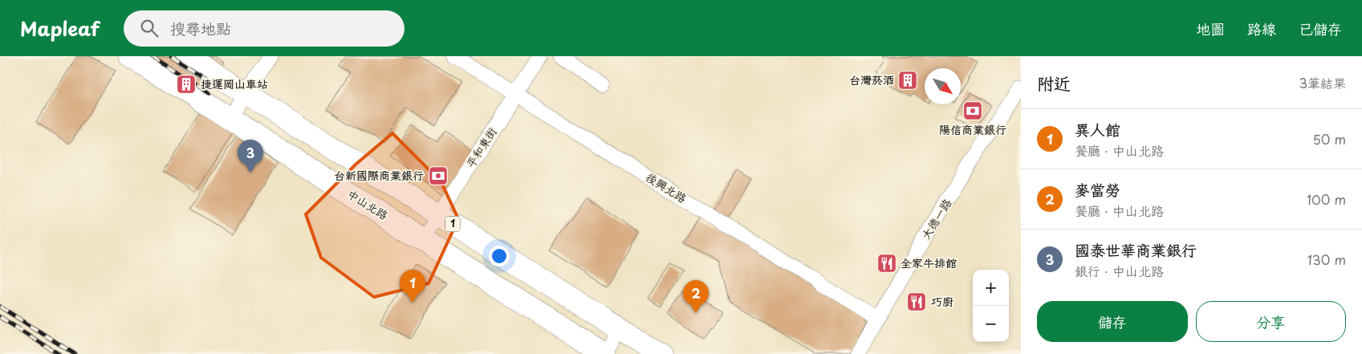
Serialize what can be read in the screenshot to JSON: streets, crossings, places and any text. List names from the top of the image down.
{
  "streets": {
    "main road": ["中山北路", "1"],
    "street": ["平和東街", "後興北路", "大德一路"]
  },
  "crossings": [
    ["平和東街", "後興北路"],
    ["平和東街", "中山北路"],
    ["平和東街", "1"],
    ["後興北路", "大德一路"]
  ],
  "places": {
    "building": ["台灣菸酒", "捷運岡山車站"],
    "bank": ["陽信商業銀行", "台新國際商業銀行"],
    "restaurant": ["全家牛排館", "巧廚"]
  },
  "north": "bottom right",
  "page": {
    "header": "Mapleaf",
    "search": "搜尋地點",
    "nav": ["地圖", "路線", "已儲存"],
    "heading": ["附近", "3筆結果"],
    "list": [
      {
        "mark": "1",
        "name": "異人館",
        "note": "餐廳 · 中山北路",
        "value": "50 m"
      },
      {
        "mark": "2",
        "name": "麥當勞",
        "note": "餐廳 · 中山北路",
        "value": "100 m"
      },
      {
        "mark": "3",
        "name": "國泰世華商業銀行",
        "note": "銀行 · 中山北路",
        "value": "130 m"
      }
    ],
    "pins": ["3", "1", "2"],
    "map_buttons": ["+", "−"],
    "buttons": ["儲存", "分享"]
  }
}
